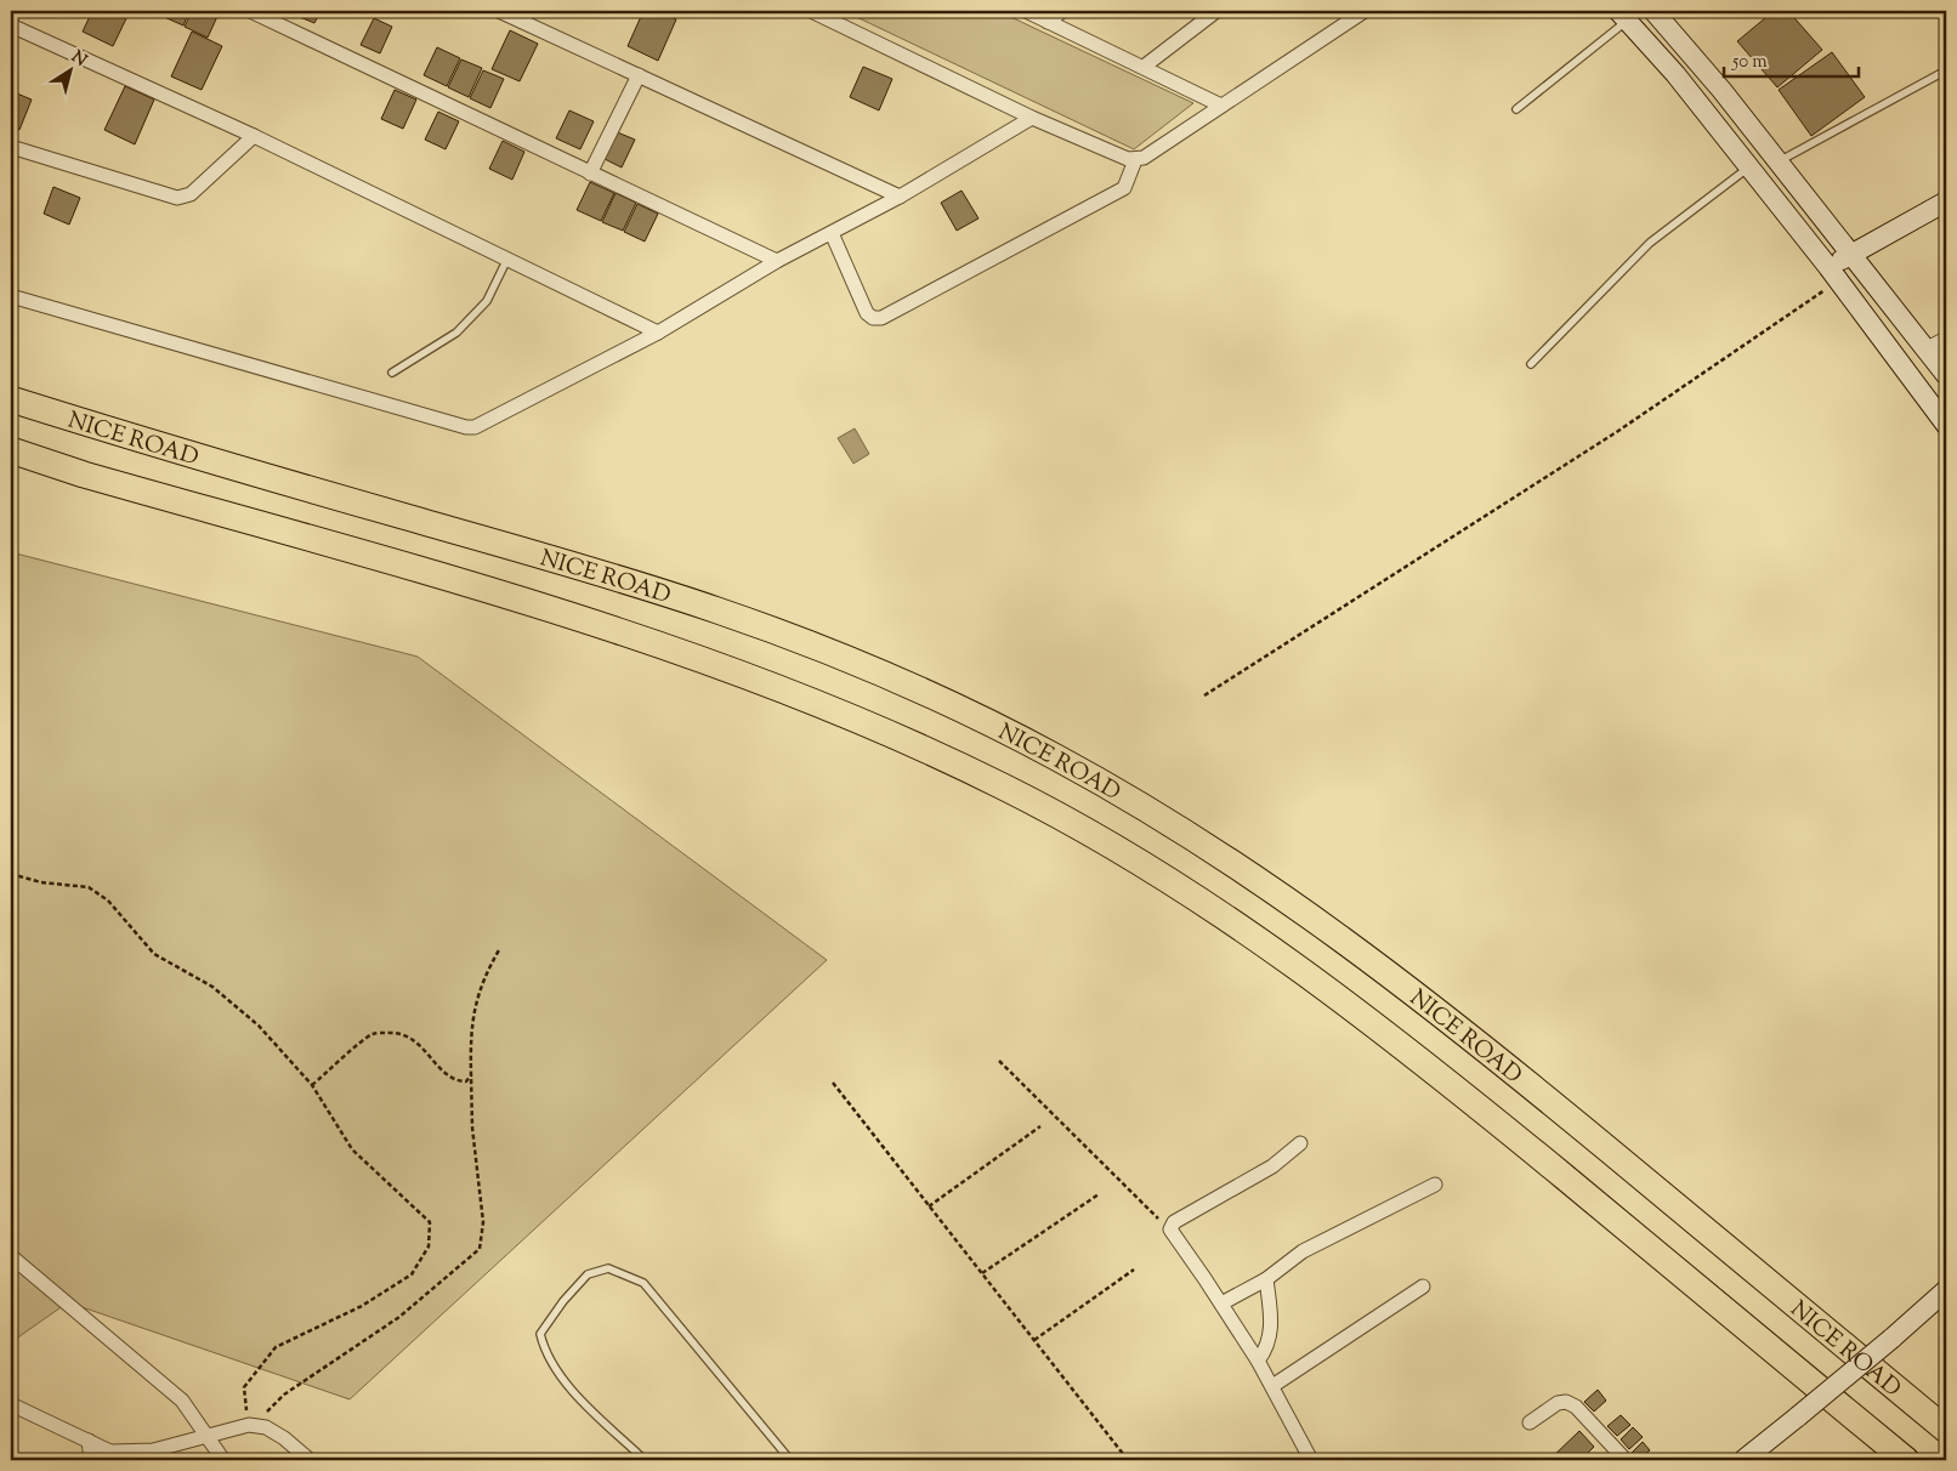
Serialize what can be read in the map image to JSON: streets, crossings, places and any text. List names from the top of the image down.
{
  "streets": {
    "highway": ["NICE ROAD"]
  },
  "scale_bar": "50 m",
  "north": "top right"
}
